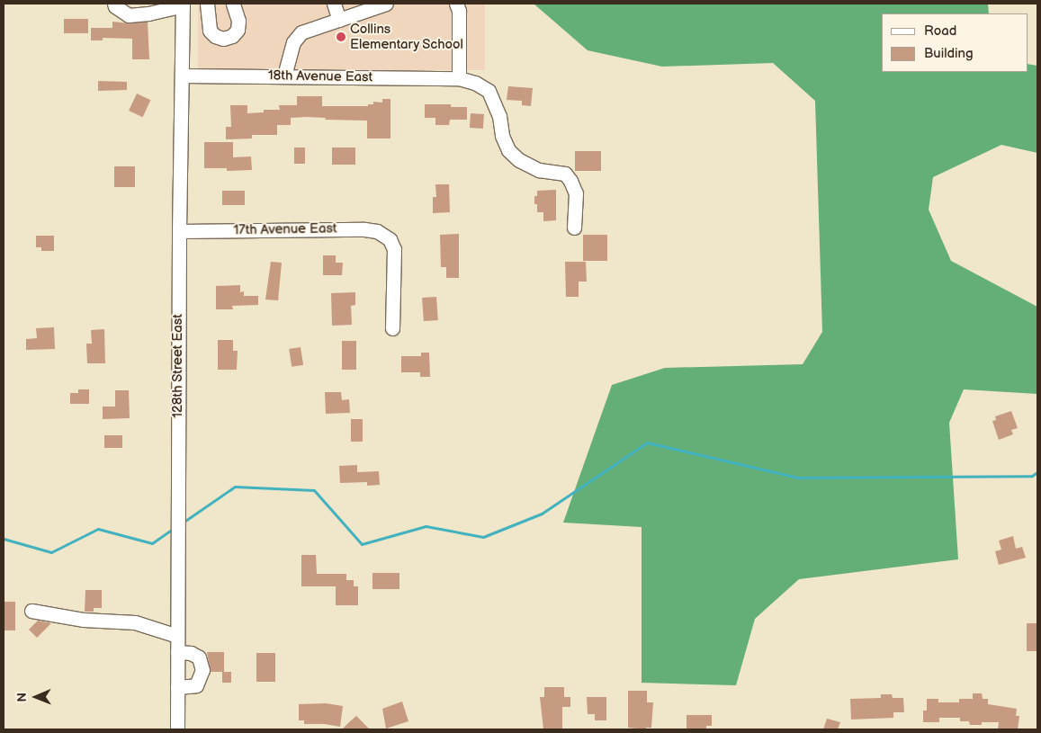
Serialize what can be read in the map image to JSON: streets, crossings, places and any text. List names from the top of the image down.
{
  "streets": {
    "street": ["18th Avenue East", "17th Avenue East", "128th Street East"]
  },
  "crossings": [
    ["18th Avenue East", "128th Street East"],
    ["17th Avenue East", "128th Street East"]
  ],
  "places": ["Collins Elementary School"],
  "legend": ["Road", "Building"],
  "north": "left"
}
